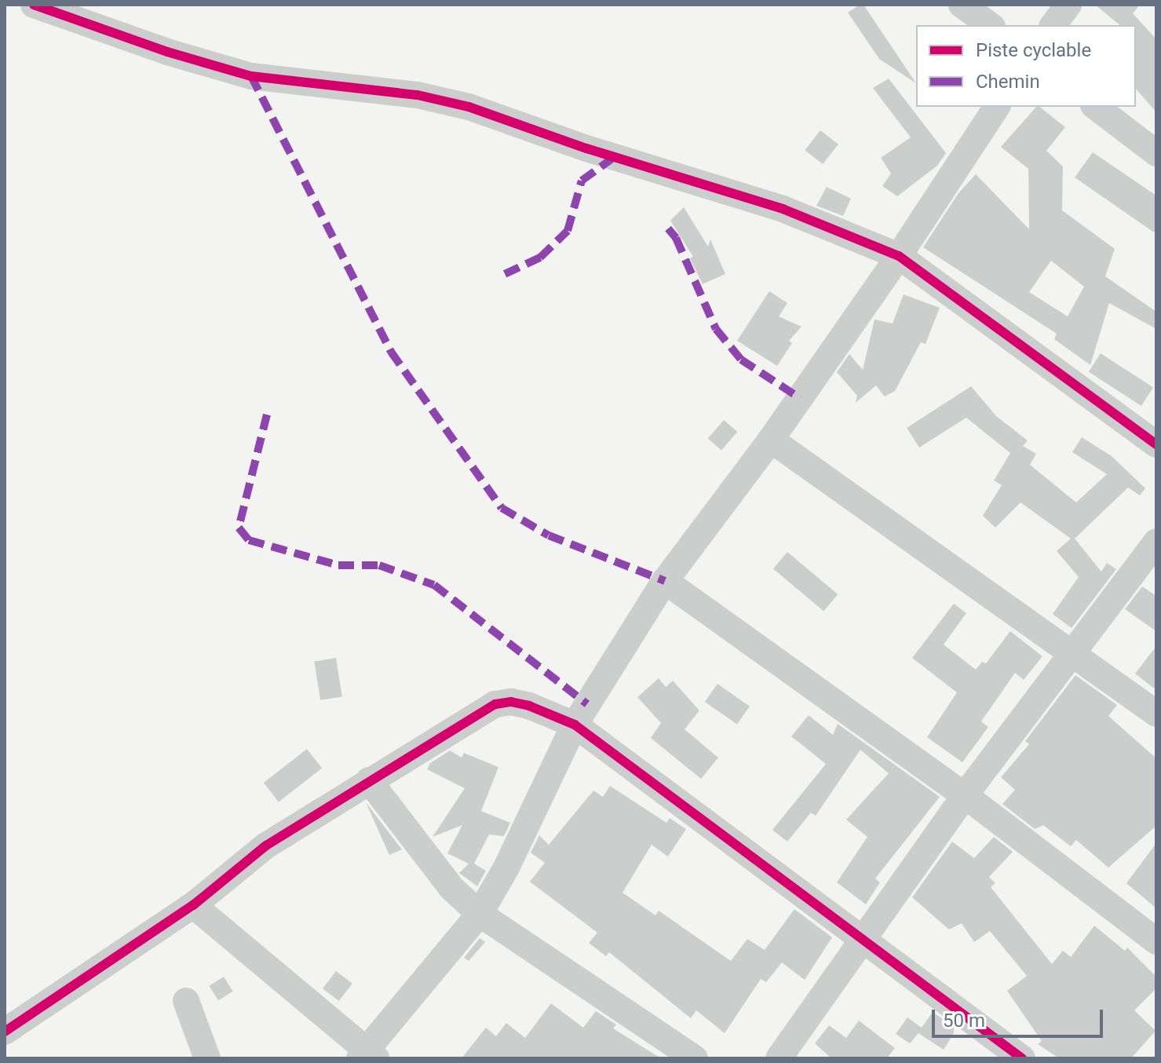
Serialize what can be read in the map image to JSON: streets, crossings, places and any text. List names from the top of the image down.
{
  "legend": ["Piste cyclable", "Chemin"],
  "scale_bar": "50 m"
}
